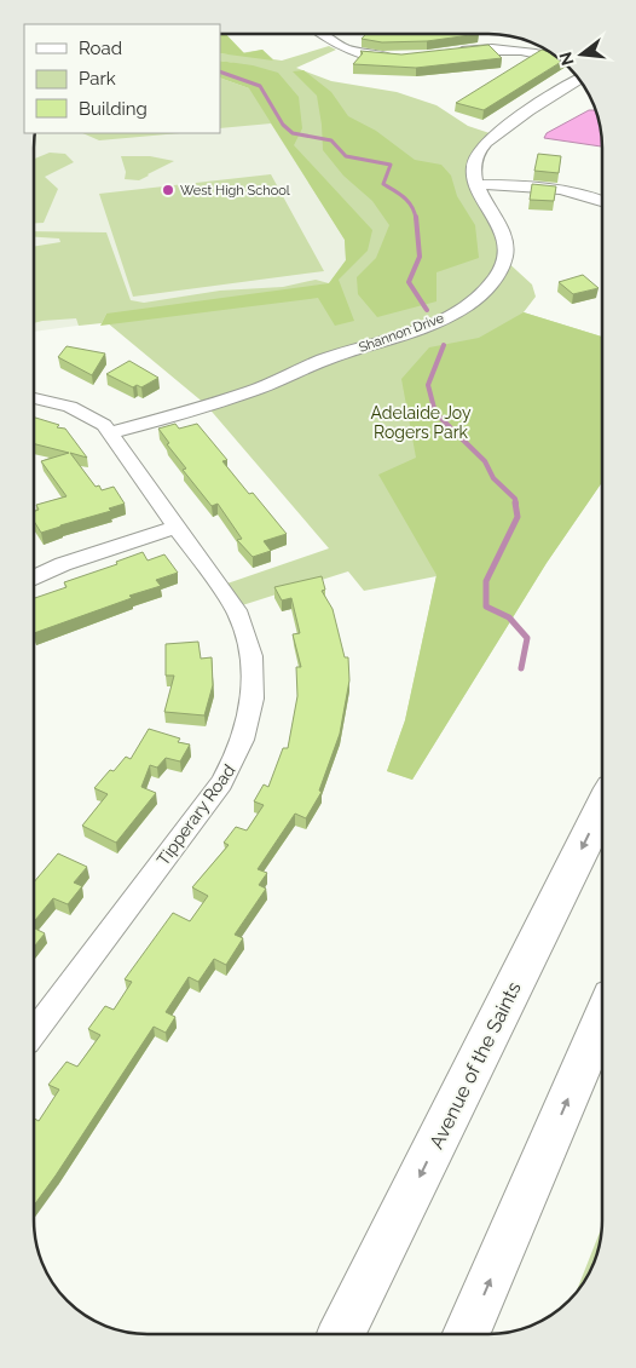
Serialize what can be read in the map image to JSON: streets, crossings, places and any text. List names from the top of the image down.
{
  "streets": {
    "highway": ["Avenue of the Saints"],
    "street": ["Shannon Drive", "Tipperary Road"]
  },
  "crossings": [
    ["Shannon Drive", "Tipperary Road"]
  ],
  "parks": ["Adelaide Joy Rogers Park"],
  "places": ["West High School"],
  "legend": ["Road", "Park", "Building"],
  "north": "left"
}
